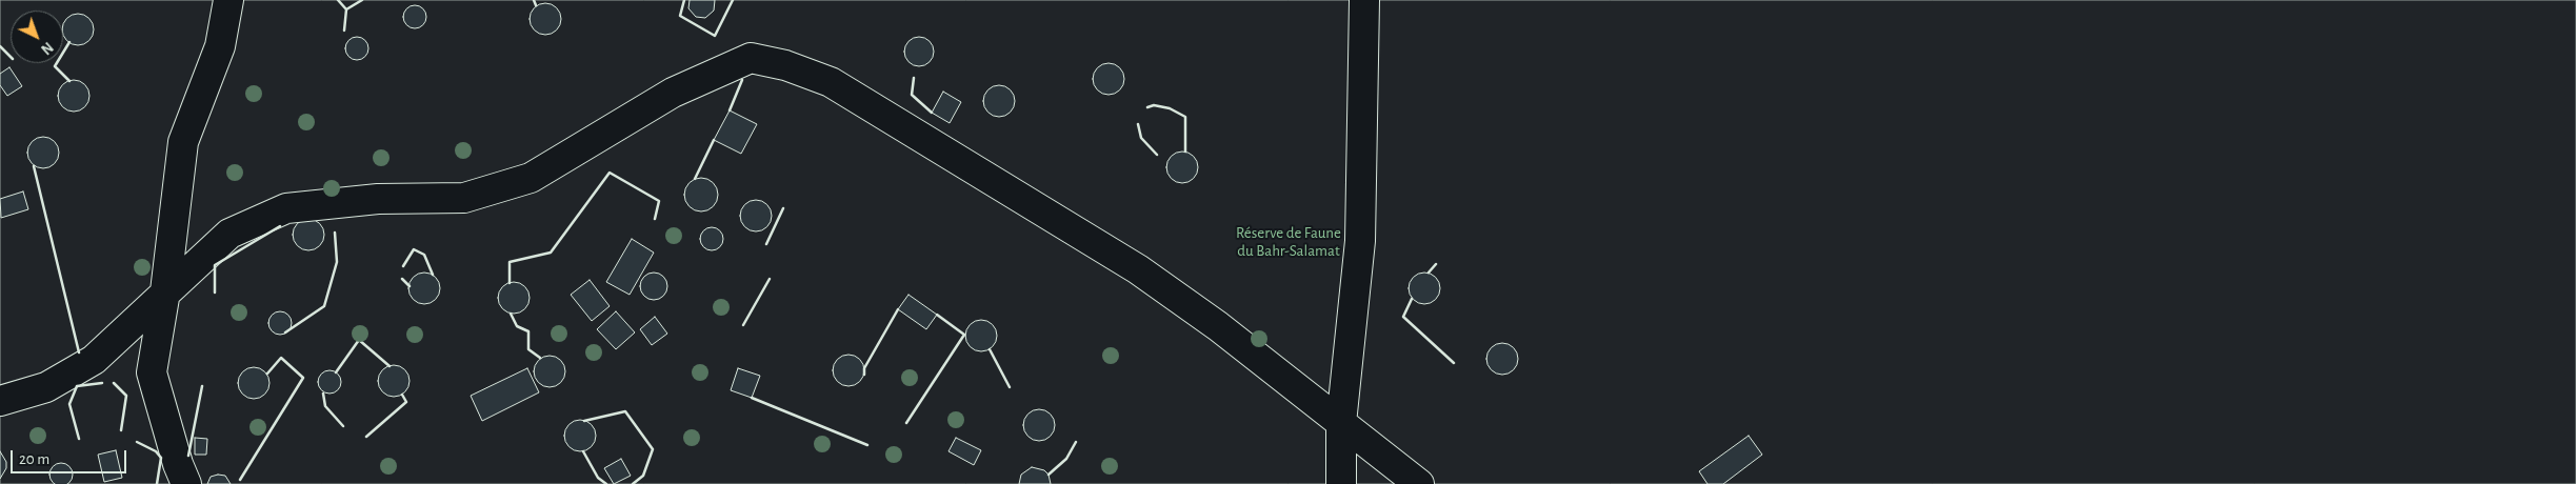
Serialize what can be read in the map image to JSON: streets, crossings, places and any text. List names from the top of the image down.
{
  "parks": ["Réserve de Faune du Bahr-Salamat"],
  "scale_bar": "20 m",
  "north": "bottom right"
}
